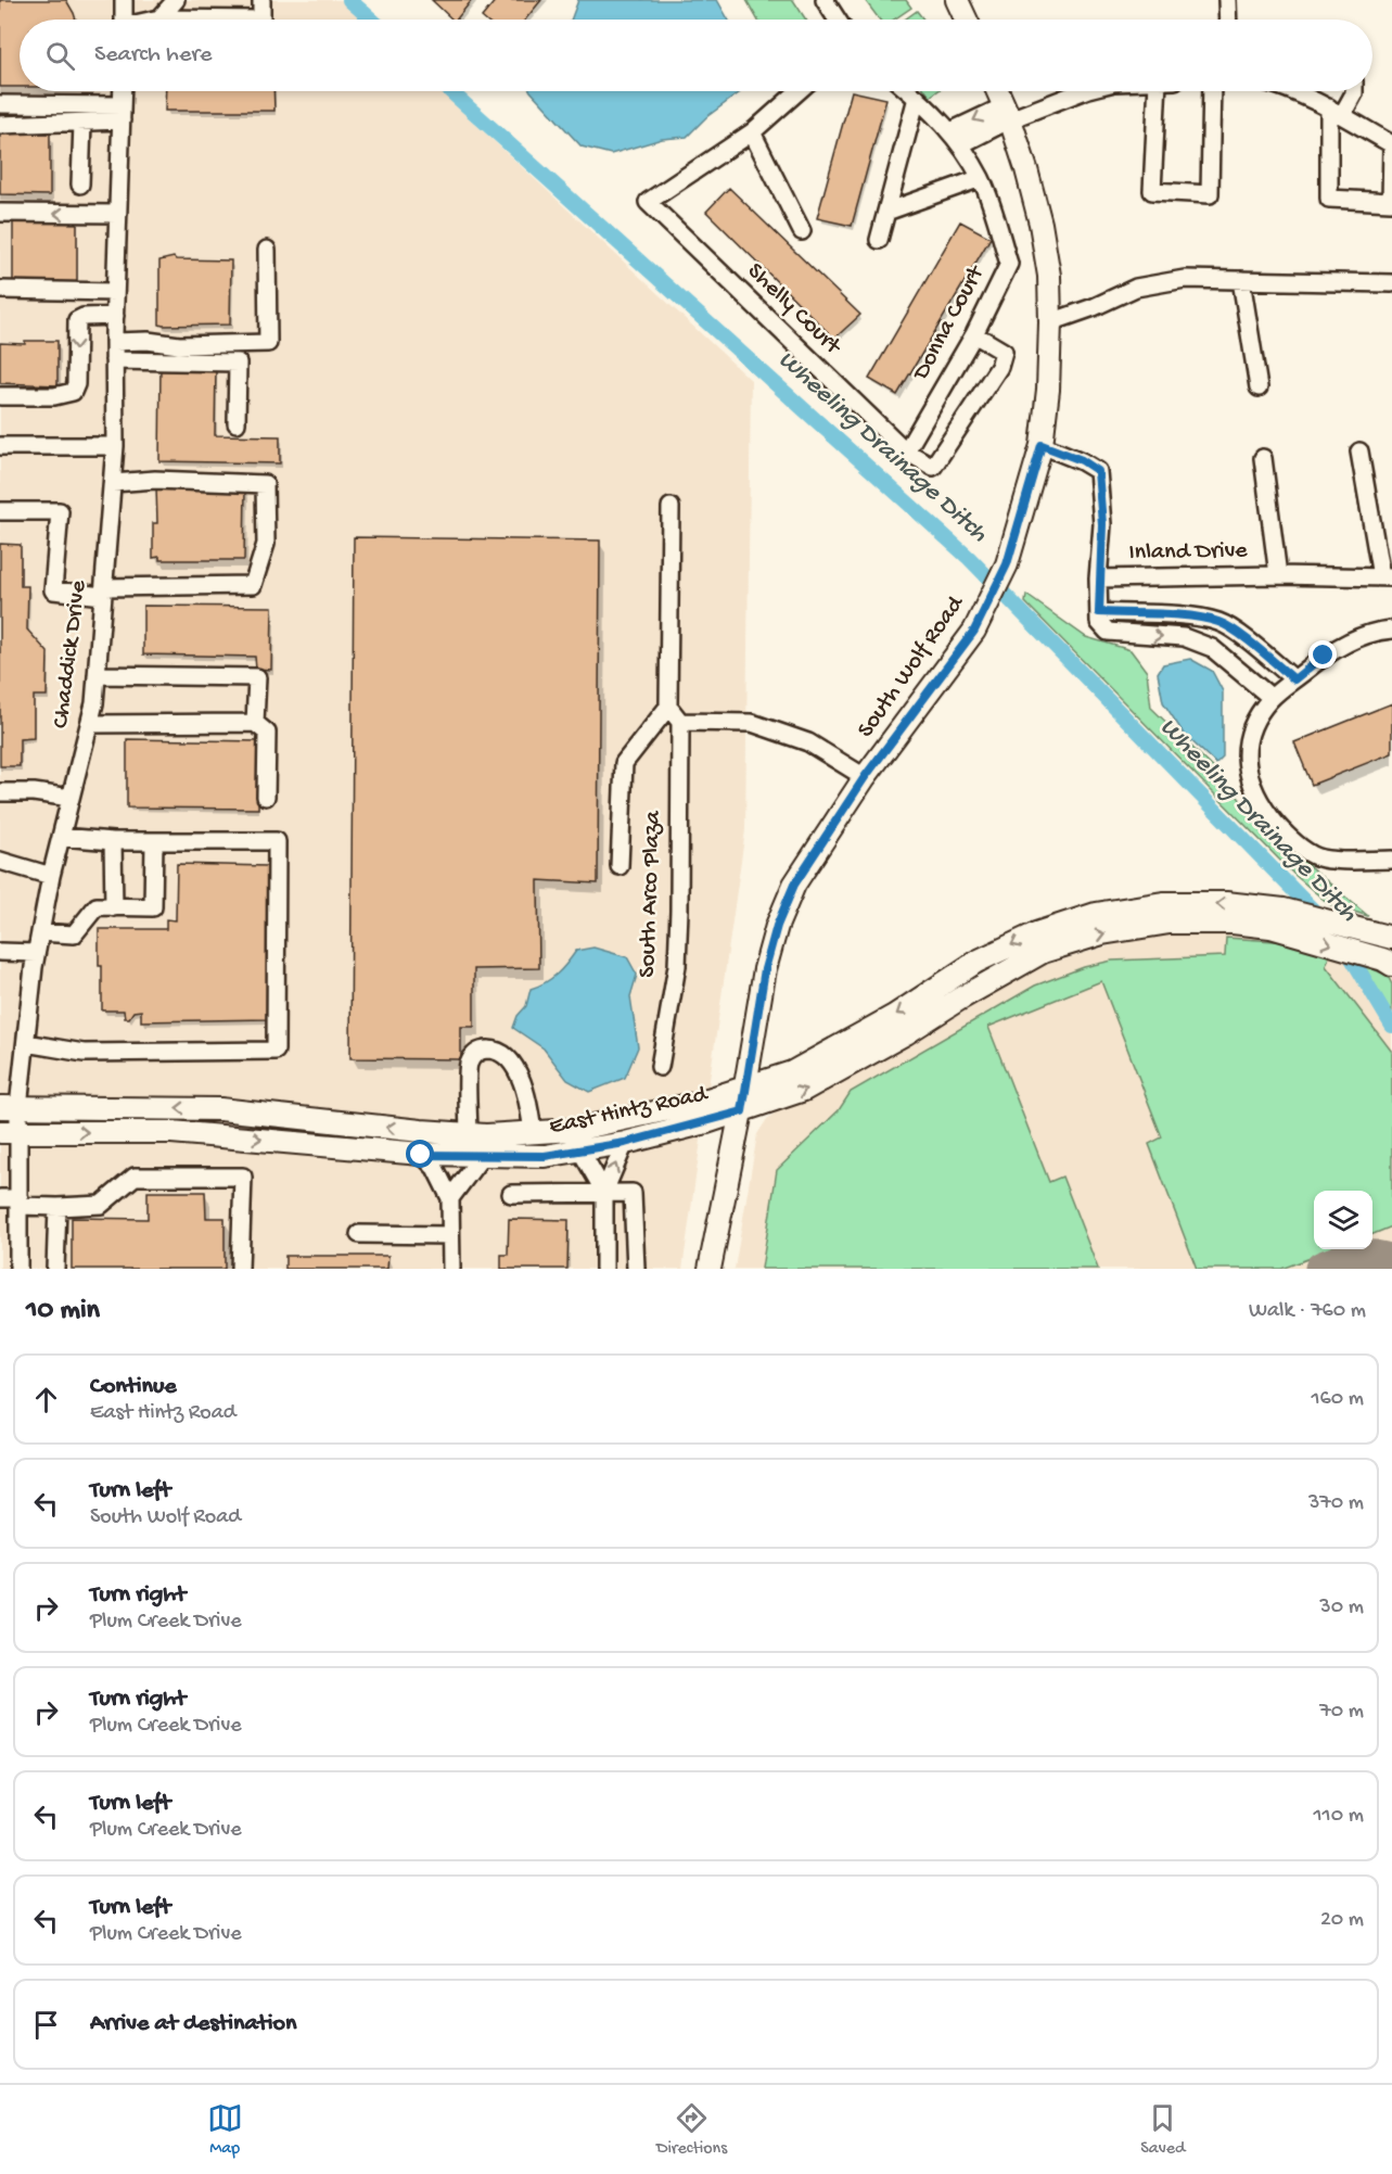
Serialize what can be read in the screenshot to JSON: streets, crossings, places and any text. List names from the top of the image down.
{
  "streets": {
    "main road": ["South Wolf Road", "East Hintz Road"],
    "street": [
      "Shelly Court",
      "Donna Court",
      "Inland Drive",
      "Chaddick Drive",
      "South Arco Plaza"
    ]
  },
  "crossings": [
    ["Shelly Court", "Donna Court"],
    ["Chaddick Drive", "East Hintz Road"],
    ["South Wolf Road", "East Hintz Road"]
  ],
  "water": ["Wheeling Drainage Ditch"],
  "page": {
    "search": "Search here",
    "heading": ["10 min", "Walk · 760 m"],
    "list": [
      ["Continue", "East Hintz Road", "160 m"],
      ["Turn left", "South Wolf Road", "370 m"],
      ["Turn right", "Plum Creek Drive", "30 m"],
      ["Turn right", "Plum Creek Drive", "70 m"],
      ["Turn left", "Plum Creek Drive", "110 m"],
      ["Turn left", "Plum Creek Drive", "20 m"],
      "Arrive at destination"
    ],
    "nav": ["Map", "Directions", "Saved"]
  }
}
